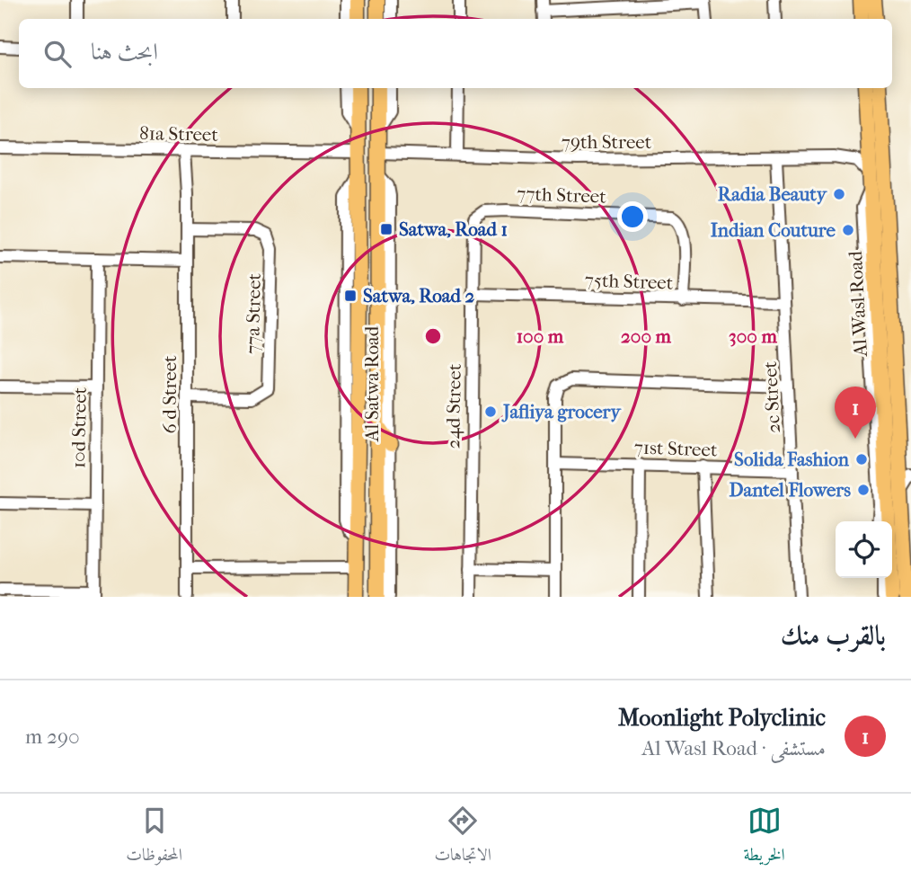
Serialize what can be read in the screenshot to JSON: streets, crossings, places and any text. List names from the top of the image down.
{
  "streets": {
    "main road": ["Al Wasl Road", "Al Satwa Road"],
    "street": [
      "81a Street",
      "79th Street",
      "77th Street",
      "75th Street",
      "77a Street",
      "6 d Street",
      "2c Street",
      "24d Street",
      "10d Street",
      "71st Street"
    ]
  },
  "crossings": [
    ["81a Street", "Al Satwa Road"],
    ["81a Street", "6 d Street"],
    ["79th Street", "Al Wasl Road"],
    ["79th Street", "Al Satwa Road"],
    ["79th Street", "2c Street"],
    ["77th Street", "75th Street"],
    ["77th Street", "24d Street"],
    ["75th Street", "2c Street"],
    ["75th Street", "24d Street"],
    ["77a Street", "6 d Street"],
    ["2c Street", "71st Street"]
  ],
  "places": {
    "other": [
      "Radia Beauty",
      "Indian Couture",
      "Jafliya grocery",
      "Solida Fashion",
      "Dantel Flowers"
    ],
    "transit": ["Satwa, Road 1", "Satwa, Road 2"]
  },
  "page": {
    "search": "ابحث هنا",
    "pins": "1",
    "heading": "بالقرب منك",
    "list": [
      {
        "mark": "1",
        "name": "Moonlight Polyclinic",
        "note": "مستشفى · Al Wasl Road",
        "value": "290 m"
      }
    ],
    "nav": ["الخريطة", "الاتجاهات", "المحفوظات"]
  },
  "rings": ["100 m", "200 m", "300 m"]
}
